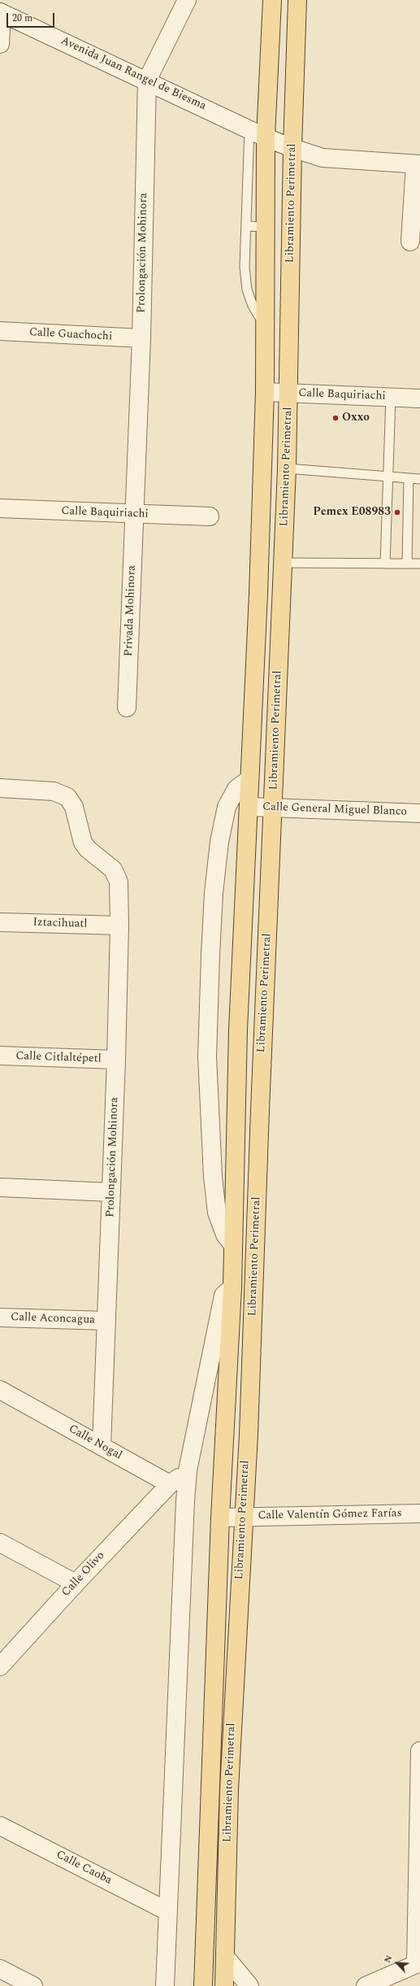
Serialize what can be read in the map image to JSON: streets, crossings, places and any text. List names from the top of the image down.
{
  "streets": {
    "main road": ["Libramiento Perimetral"],
    "street": [
      "Avenida Juan Rangel de Biesma",
      "Prolongación Mohinora",
      "Calle Guachochi",
      "Calle Baquiriachi",
      "Privada Mohinora",
      "Calle General Miguel Blanco",
      "Iztacihuatl",
      "Calle Citlaltépetl",
      "Calle Aconcagua",
      "Calle Nogal",
      "Calle Valentín Gómez Farías",
      "Calle Olivo",
      "Calle Caoba"
    ]
  },
  "crossings": [
    ["Avenida Juan Rangel de Biesma", "Libramiento Perimetral"],
    ["Avenida Juan Rangel de Biesma", "Prolongación Mohinora"],
    ["Libramiento Perimetral", "Calle Baquiriachi"],
    ["Libramiento Perimetral", "Calle General Miguel Blanco"],
    ["Libramiento Perimetral", "Calle Valentín Gómez Farías"],
    ["Prolongación Mohinora", "Calle Guachochi"],
    ["Prolongación Mohinora", "Calle Baquiriachi"],
    ["Prolongación Mohinora", "Privada Mohinora"],
    ["Prolongación Mohinora", "Iztacihuatl"],
    ["Prolongación Mohinora", "Calle Citlaltépetl"],
    ["Prolongación Mohinora", "Calle Aconcagua"],
    ["Prolongación Mohinora", "Calle Nogal"],
    ["Calle Baquiriachi", "Privada Mohinora"],
    ["Calle Nogal", "Calle Olivo"]
  ],
  "places": ["Oxxo", "Pemex E08983"],
  "scale_bar": "20 m",
  "north": "top left"
}
